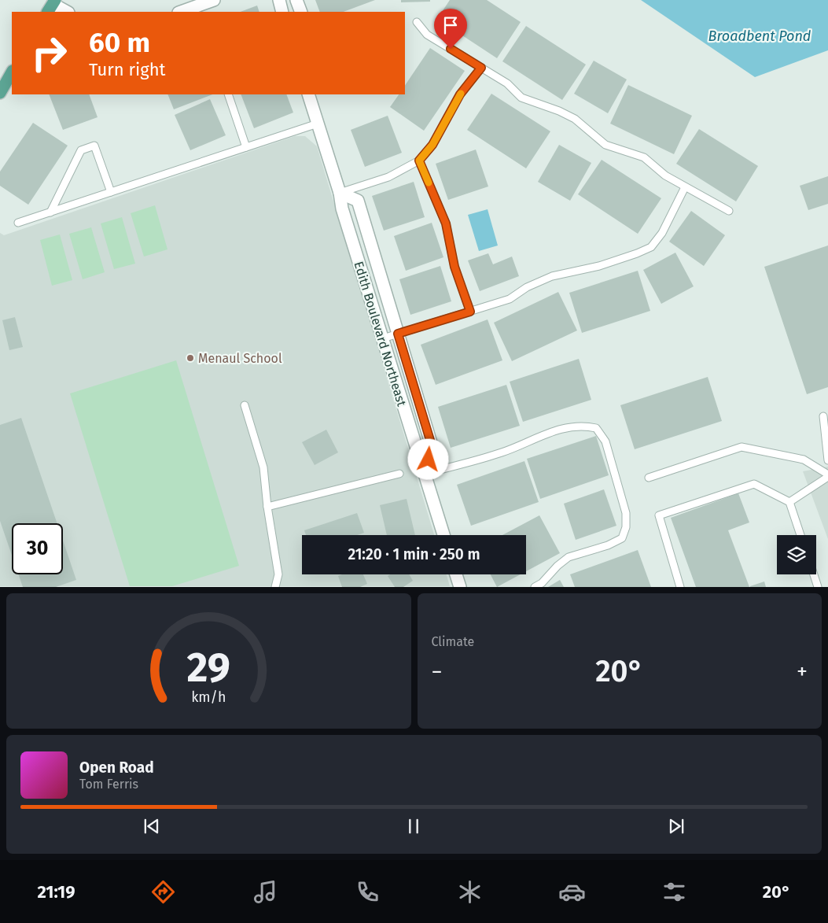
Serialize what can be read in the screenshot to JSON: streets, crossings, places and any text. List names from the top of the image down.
{
  "streets": {
    "street": ["Edith Boulevard Northeast"]
  },
  "water": ["Broadbent Pond"],
  "places": ["Menaul School"],
  "page": {
    "turn": ["60 m", "Turn right"],
    "limit": "30",
    "trip": "21:20 · 1 min · 250 m",
    "tile": "Climate",
    "heat": ["−", "20°", "+"],
    "song": ["Open Road", "Tom Ferris"],
    "tabs": ["21:19", "20°"],
    "gauge": ["29", "km/h"]
  }
}
